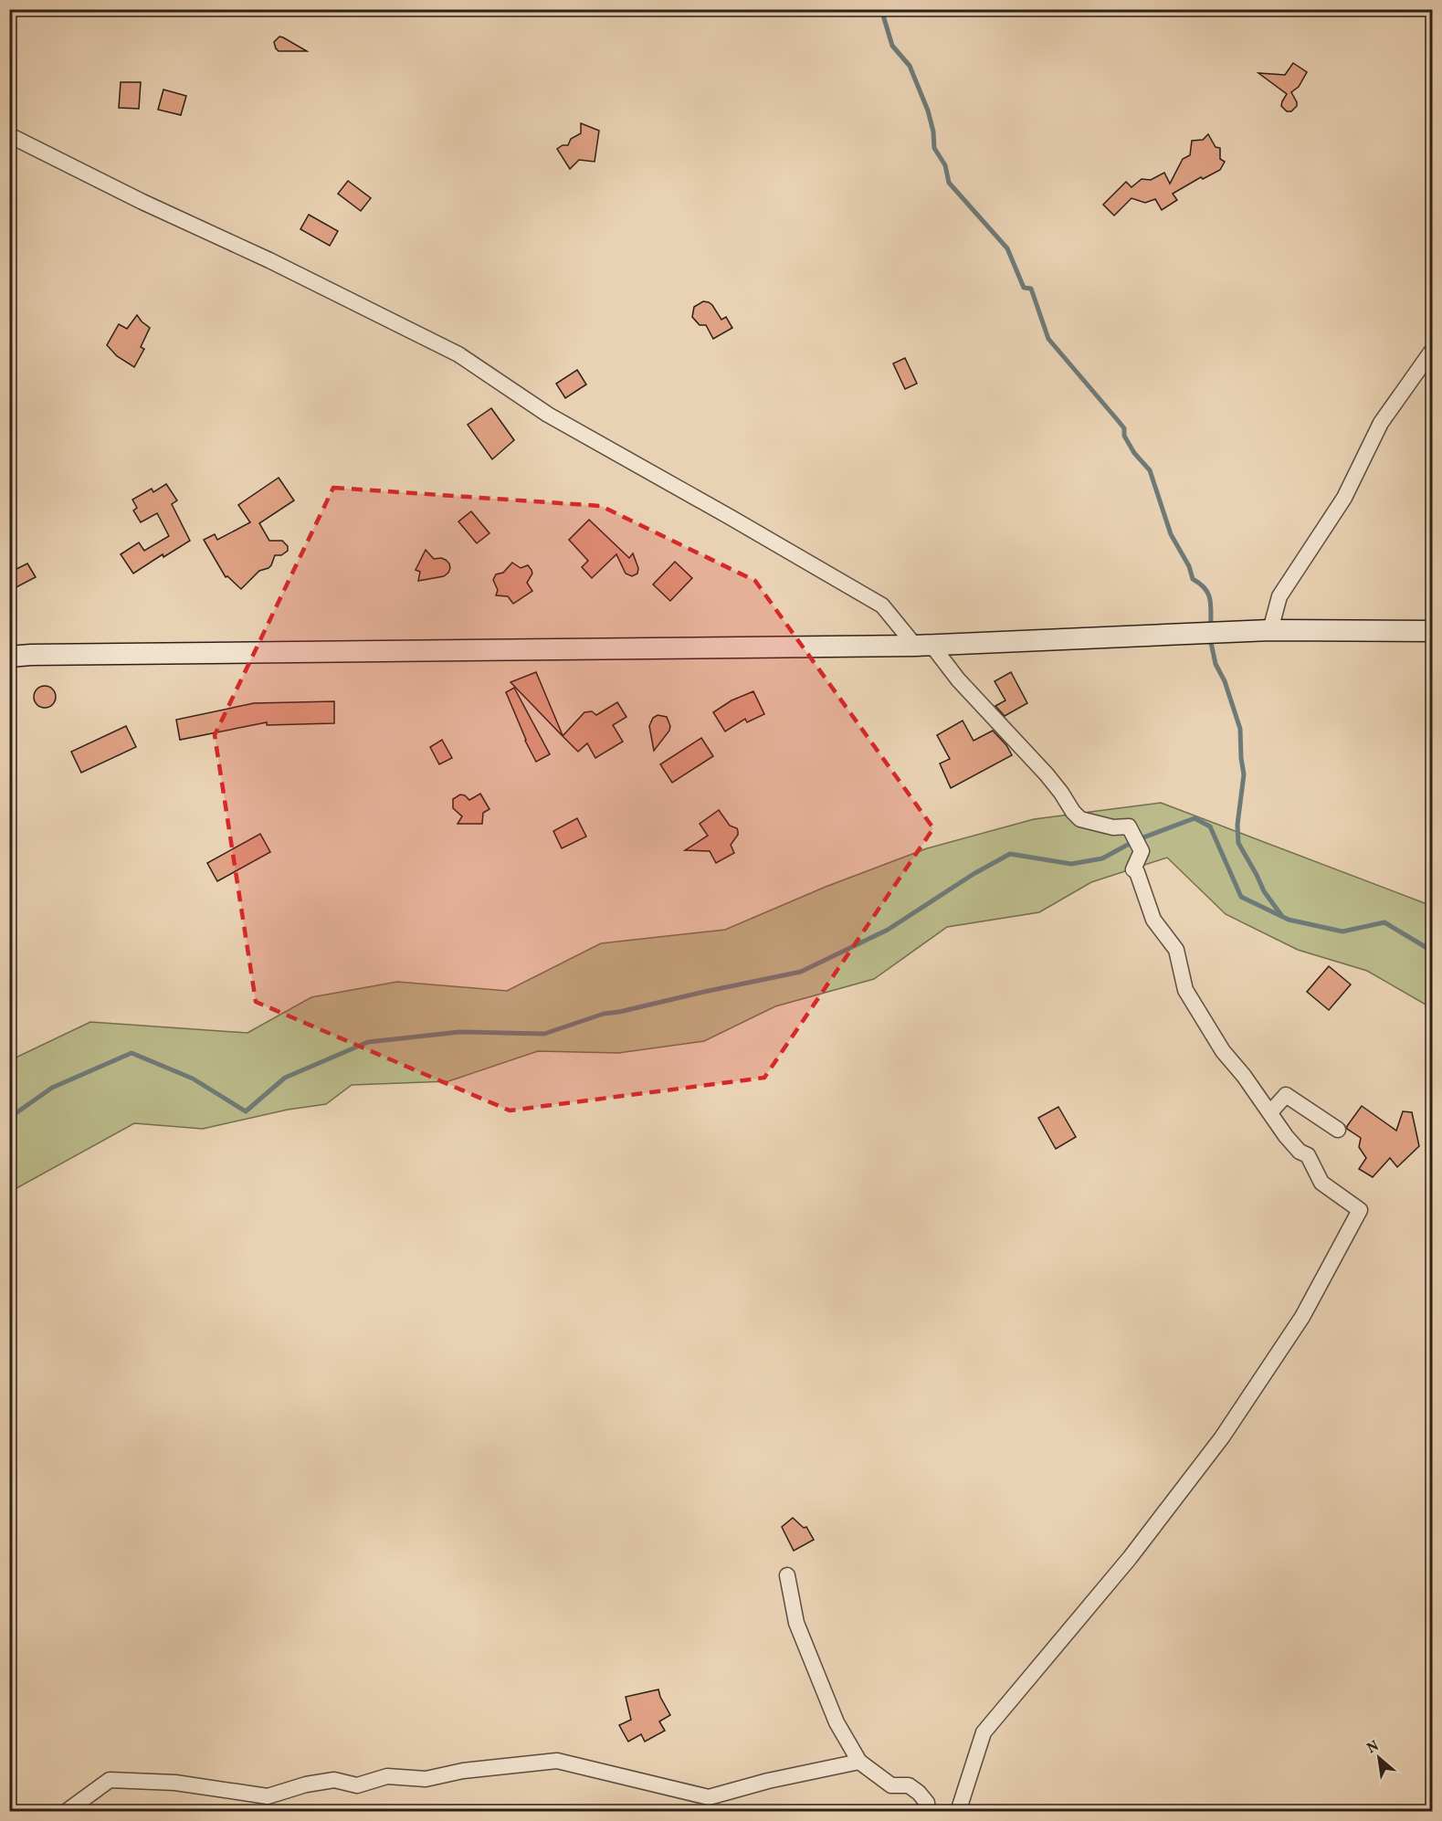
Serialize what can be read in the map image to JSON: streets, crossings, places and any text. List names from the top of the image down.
{
  "north": "top left"
}
